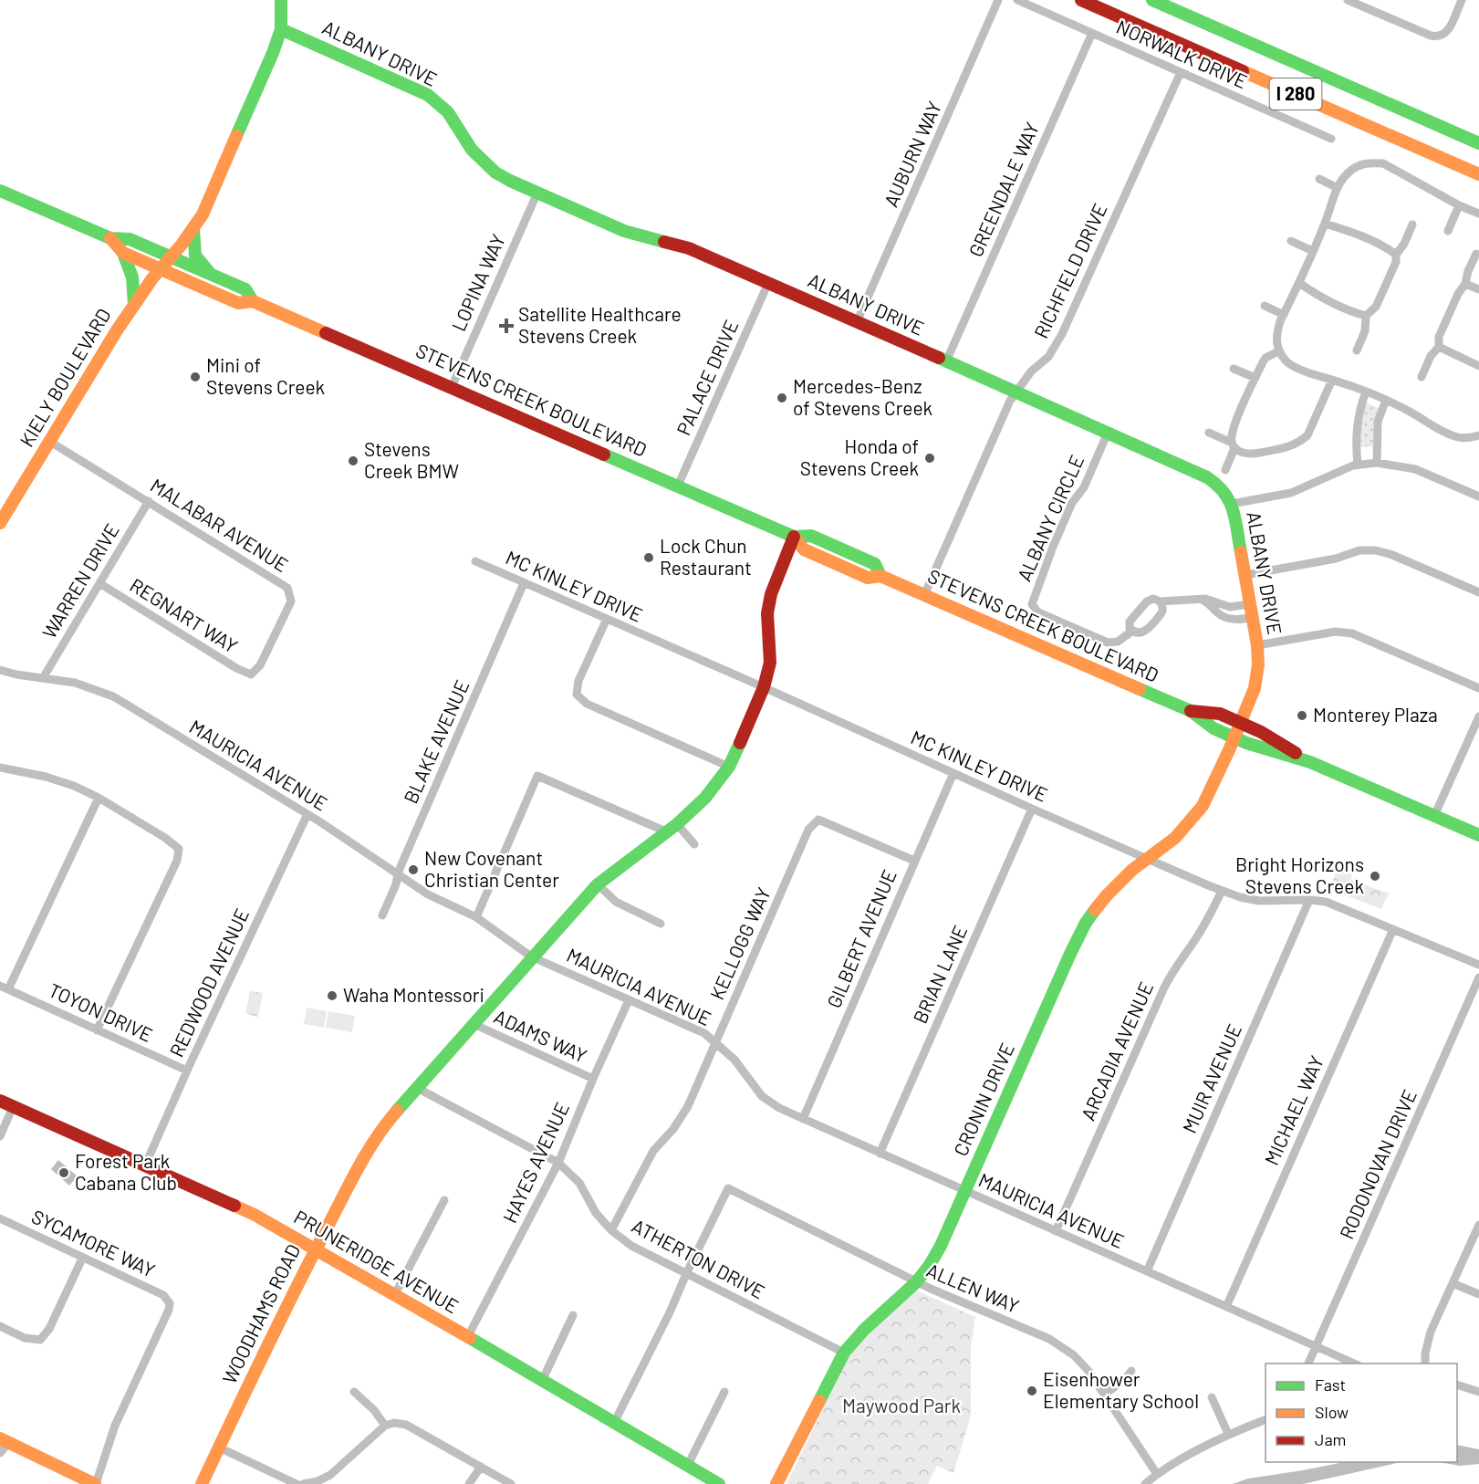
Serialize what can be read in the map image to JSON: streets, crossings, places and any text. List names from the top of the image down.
{
  "streets": {
    "main road": [
      "ALBANY DRIVE",
      "I 280",
      "KIELY BOULEVARD",
      "STEVENS CREEK BOULEVARD",
      "CRONIN DRIVE",
      "PRUNERIDGE AVENUE",
      "WOODHAMS ROAD"
    ],
    "street": [
      "NORWALK DRIVE",
      "AUBURN WAY",
      "GREENDALE WAY",
      "RICHFIELD DRIVE",
      "LOPINA WAY",
      "PALACE DRIVE",
      "ALBANY CIRCLE",
      "MALABAR AVENUE",
      "WARREN DRIVE",
      "MC KINLEY DRIVE",
      "REGNART WAY",
      "BLAKE AVENUE",
      "MAURICIA AVENUE",
      "GILBERT AVENUE",
      "KELLOGG WAY",
      "BRIAN LANE",
      "REDWOOD AVENUE",
      "TOYON DRIVE",
      "ADAMS WAY",
      "ARCADIA AVENUE",
      "MUIR AVENUE",
      "MICHAEL WAY",
      "HAYES AVENUE",
      "RODONOVAN DRIVE",
      "SYCAMORE WAY",
      "ATHERTON DRIVE",
      "ALLEN WAY"
    ]
  },
  "crossings": [
    ["ALBANY DRIVE", "AUBURN WAY"],
    ["ALBANY DRIVE", "GREENDALE WAY"],
    ["ALBANY DRIVE", "RICHFIELD DRIVE"],
    ["ALBANY DRIVE", "LOPINA WAY"],
    ["ALBANY DRIVE", "KIELY BOULEVARD"],
    ["ALBANY DRIVE", "PALACE DRIVE"],
    ["ALBANY DRIVE", "STEVENS CREEK BOULEVARD"],
    ["ALBANY DRIVE", "ALBANY CIRCLE"],
    ["ALBANY DRIVE", "CRONIN DRIVE"],
    ["NORWALK DRIVE", "GREENDALE WAY"],
    ["NORWALK DRIVE", "RICHFIELD DRIVE"],
    ["RICHFIELD DRIVE", "STEVENS CREEK BOULEVARD"],
    ["LOPINA WAY", "STEVENS CREEK BOULEVARD"],
    ["KIELY BOULEVARD", "STEVENS CREEK BOULEVARD"],
    ["KIELY BOULEVARD", "MALABAR AVENUE"],
    ["PALACE DRIVE", "STEVENS CREEK BOULEVARD"],
    ["STEVENS CREEK BOULEVARD", "CRONIN DRIVE"],
    ["STEVENS CREEK BOULEVARD", "WOODHAMS ROAD"],
    ["MALABAR AVENUE", "WARREN DRIVE"],
    ["MALABAR AVENUE", "REGNART WAY"],
    ["WARREN DRIVE", "REGNART WAY"],
    ["WARREN DRIVE", "MAURICIA AVENUE"],
    ["MC KINLEY DRIVE", "BLAKE AVENUE"],
    ["MC KINLEY DRIVE", "GILBERT AVENUE"],
    ["MC KINLEY DRIVE", "BRIAN LANE"],
    ["MC KINLEY DRIVE", "ARCADIA AVENUE"],
    ["MC KINLEY DRIVE", "MUIR AVENUE"],
    ["MC KINLEY DRIVE", "CRONIN DRIVE"],
    ["MC KINLEY DRIVE", "MICHAEL WAY"],
    ["MC KINLEY DRIVE", "WOODHAMS ROAD"],
    ["BLAKE AVENUE", "MAURICIA AVENUE"],
    ["MAURICIA AVENUE", "GILBERT AVENUE"],
    ["MAURICIA AVENUE", "KELLOGG WAY"],
    ["MAURICIA AVENUE", "BRIAN LANE"],
    ["MAURICIA AVENUE", "REDWOOD AVENUE"],
    ["MAURICIA AVENUE", "ARCADIA AVENUE"],
    ["MAURICIA AVENUE", "MUIR AVENUE"],
    ["MAURICIA AVENUE", "CRONIN DRIVE"],
    ["MAURICIA AVENUE", "MICHAEL WAY"],
    ["MAURICIA AVENUE", "HAYES AVENUE"],
    ["MAURICIA AVENUE", "RODONOVAN DRIVE"],
    ["MAURICIA AVENUE", "WOODHAMS ROAD"],
    ["GILBERT AVENUE", "KELLOGG WAY"],
    ["KELLOGG WAY", "ATHERTON DRIVE"],
    ["REDWOOD AVENUE", "TOYON DRIVE"],
    ["REDWOOD AVENUE", "PRUNERIDGE AVENUE"],
    ["ADAMS WAY", "HAYES AVENUE"],
    ["ADAMS WAY", "WOODHAMS ROAD"],
    ["CRONIN DRIVE", "ATHERTON DRIVE"],
    ["CRONIN DRIVE", "ALLEN WAY"],
    ["HAYES AVENUE", "ATHERTON DRIVE"],
    ["HAYES AVENUE", "PRUNERIDGE AVENUE"],
    ["ATHERTON DRIVE", "ALLEN WAY"],
    ["ATHERTON DRIVE", "WOODHAMS ROAD"],
    ["PRUNERIDGE AVENUE", "WOODHAMS ROAD"]
  ],
  "parks": ["Maywood Park"],
  "places": {
    "health": ["Satellite Healthcare Stevens Creek"],
    "other": [
      "Mini of Stevens Creek",
      "Mercedes-Benz of Stevens Creek",
      "Honda of Stevens Creek",
      "Stevens Creek BMW",
      "Lock Chun Restaurant",
      "Monterey Plaza",
      "New Covenant Christian Center",
      "Bright Horizons Stevens Creek",
      "Waha Montessori",
      "Forest Park Cabana Club",
      "Eisenhower Elementary School"
    ]
  },
  "legend": ["Fast", "Slow", "Jam"]
}
